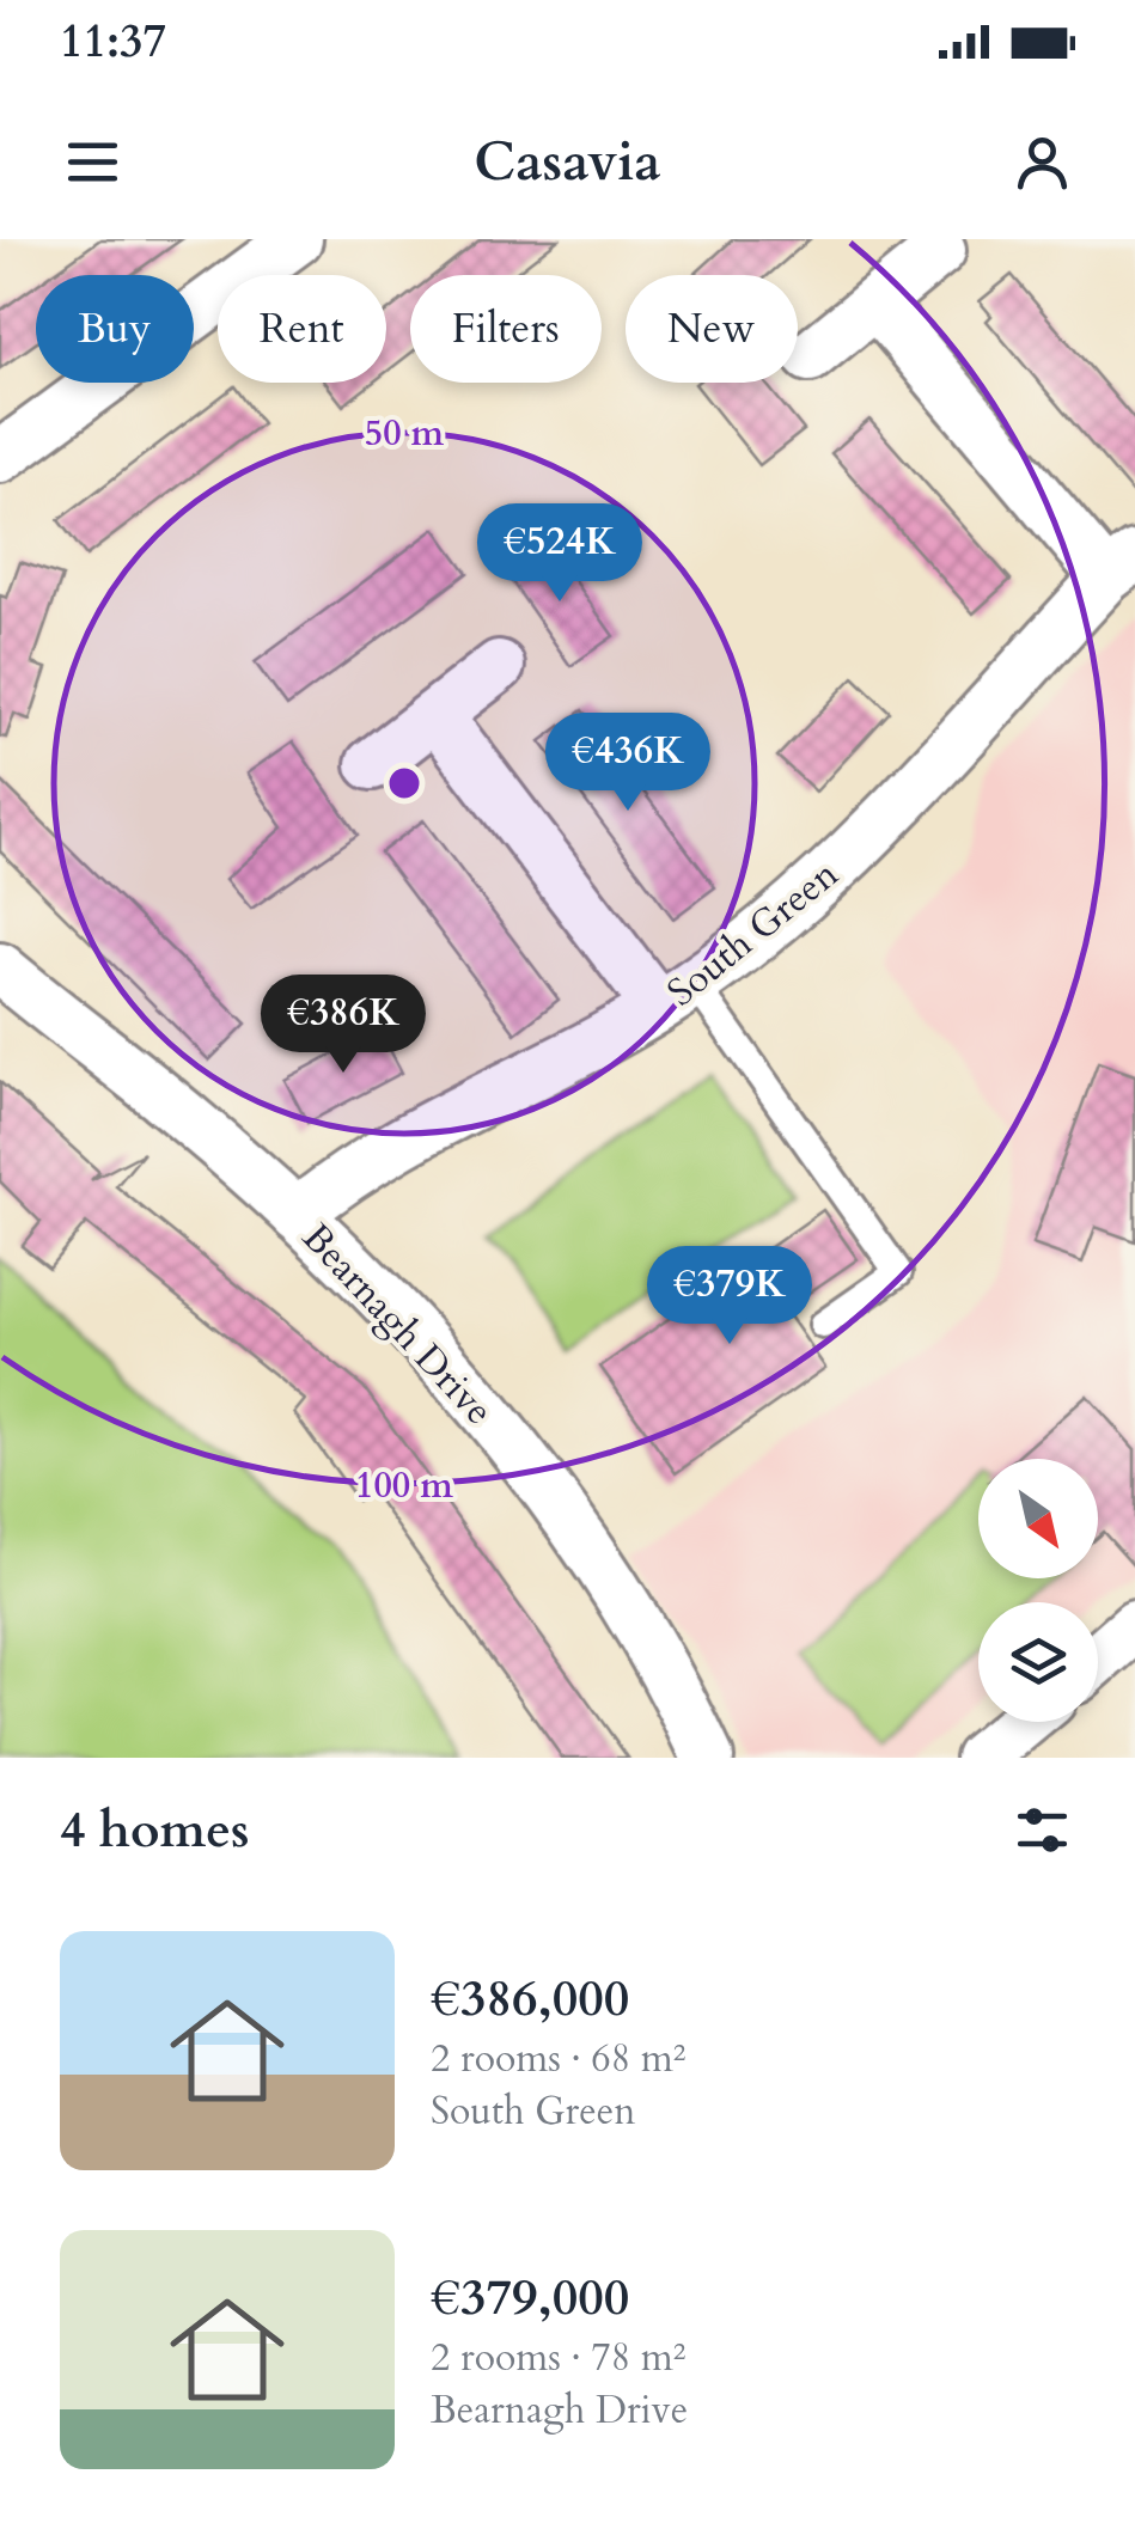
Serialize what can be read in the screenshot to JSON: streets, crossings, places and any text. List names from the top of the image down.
{
  "streets": {
    "street": ["South Green", "Bearnagh Drive"]
  },
  "crossings": [
    ["South Green", "Bearnagh Drive"]
  ],
  "north": "bottom right",
  "page": {
    "status": "11:37",
    "header": "Casavia",
    "chip": [
      "Buy",
      "Rent",
      "Filters",
      "New"
    ],
    "price": [
      "€524K",
      "€436K",
      "€386K",
      "€379K"
    ],
    "heading": "4 homes",
    "list": [
      {
        "name": "€386,000",
        "note": "2 rooms · 68 m² · South Green"
      },
      {
        "name": "€379,000",
        "note": "2 rooms · 78 m² · Bearnagh Drive"
      }
    ]
  },
  "rings": ["50 m", "100 m"]
}
